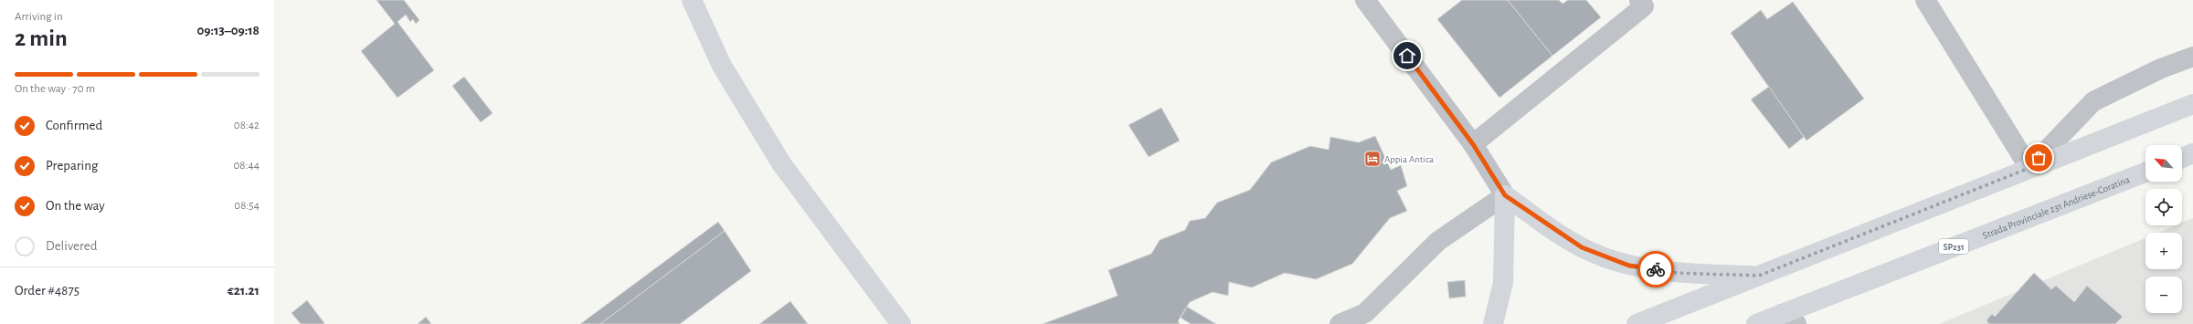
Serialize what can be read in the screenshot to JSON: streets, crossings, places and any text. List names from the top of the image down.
{
  "streets": {
    "main road": ["Strada Provinciale 231 Andriese-Coratina", "SP231"]
  },
  "places": {
    "hotel": ["Appia Antica"]
  },
  "north": "top left",
  "page": {
    "heading": ["2 min", "Arriving in", "09:13–09:18"],
    "panel": ["Order #4875", "€21.21"],
    "bar": "On the way · 70 m",
    "list": [
      ["Confirmed", "08:42"],
      ["Preparing", "08:44"],
      ["On the way", "08:54"],
      "Delivered"
    ],
    "map_buttons": ["+", "−"]
  }
}
